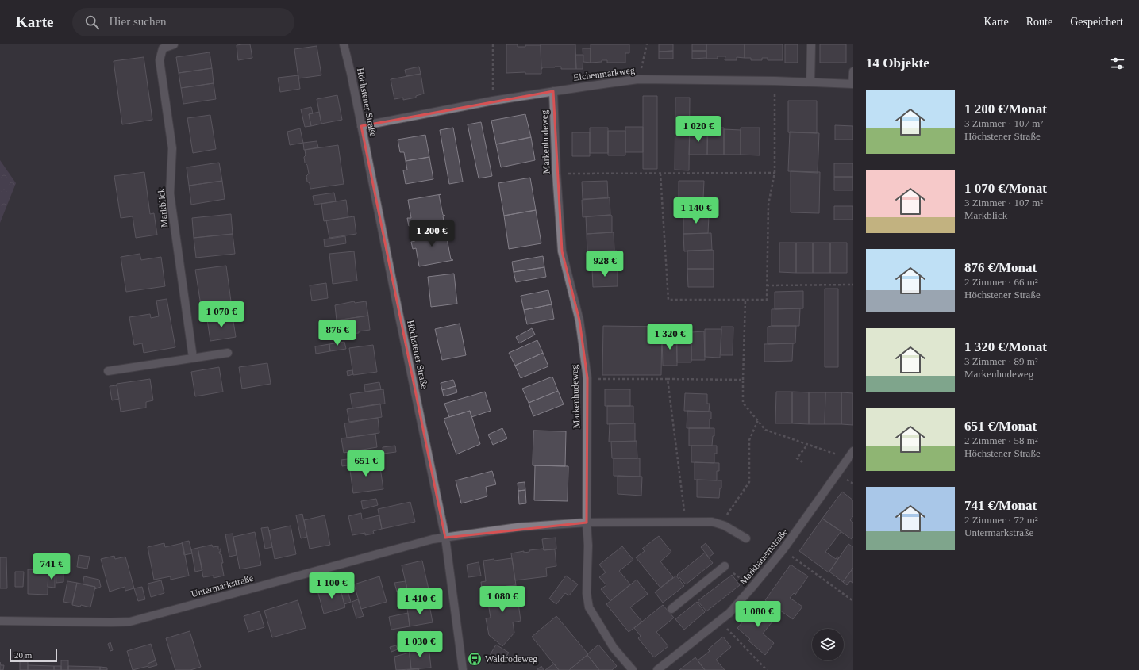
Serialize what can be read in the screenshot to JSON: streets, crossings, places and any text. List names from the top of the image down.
{
  "streets": {
    "street": [
      "Eichenmarkweg",
      "Höchstener Straße",
      "Markenhudeweg",
      "Markblick",
      "Markbauernstraße",
      "Untermarkstraße"
    ]
  },
  "crossings": [
    ["Eichenmarkweg", "Höchstener Straße"],
    ["Eichenmarkweg", "Markenhudeweg"],
    ["Höchstener Straße", "Untermarkstraße"]
  ],
  "places": {
    "bus stop": ["Waldrodeweg"]
  },
  "scale_bar": "20 m",
  "page": {
    "header": "Karte",
    "search": "Hier suchen",
    "nav": ["Karte", "Route", "Gespeichert"],
    "heading": "14 Objekte",
    "list": [
      {
        "name": "1 200 €/Monat",
        "note": "3 Zimmer · 107 m² · Höchstener Straße"
      },
      {
        "name": "1 070 €/Monat",
        "note": "3 Zimmer · 107 m² · Markblick"
      },
      {
        "name": "876 €/Monat",
        "note": "2 Zimmer · 66 m² · Höchstener Straße"
      },
      {
        "name": "1 320 €/Monat",
        "note": "3 Zimmer · 89 m² · Markenhudeweg"
      },
      {
        "name": "651 €/Monat",
        "note": "2 Zimmer · 58 m² · Höchstener Straße"
      },
      {
        "name": "741 €/Monat",
        "note": "2 Zimmer · 72 m² · Untermarkstraße"
      }
    ],
    "price": [
      "1 020 €",
      "1 140 €",
      "1 200 €",
      "928 €",
      "1 070 €",
      "876 €",
      "1 320 €",
      "651 €",
      "741 €",
      "1 100 €",
      "1 080 €",
      "1 410 €",
      "1 080 €",
      "1 030 €"
    ],
    "scale": "20 m"
  }
}
